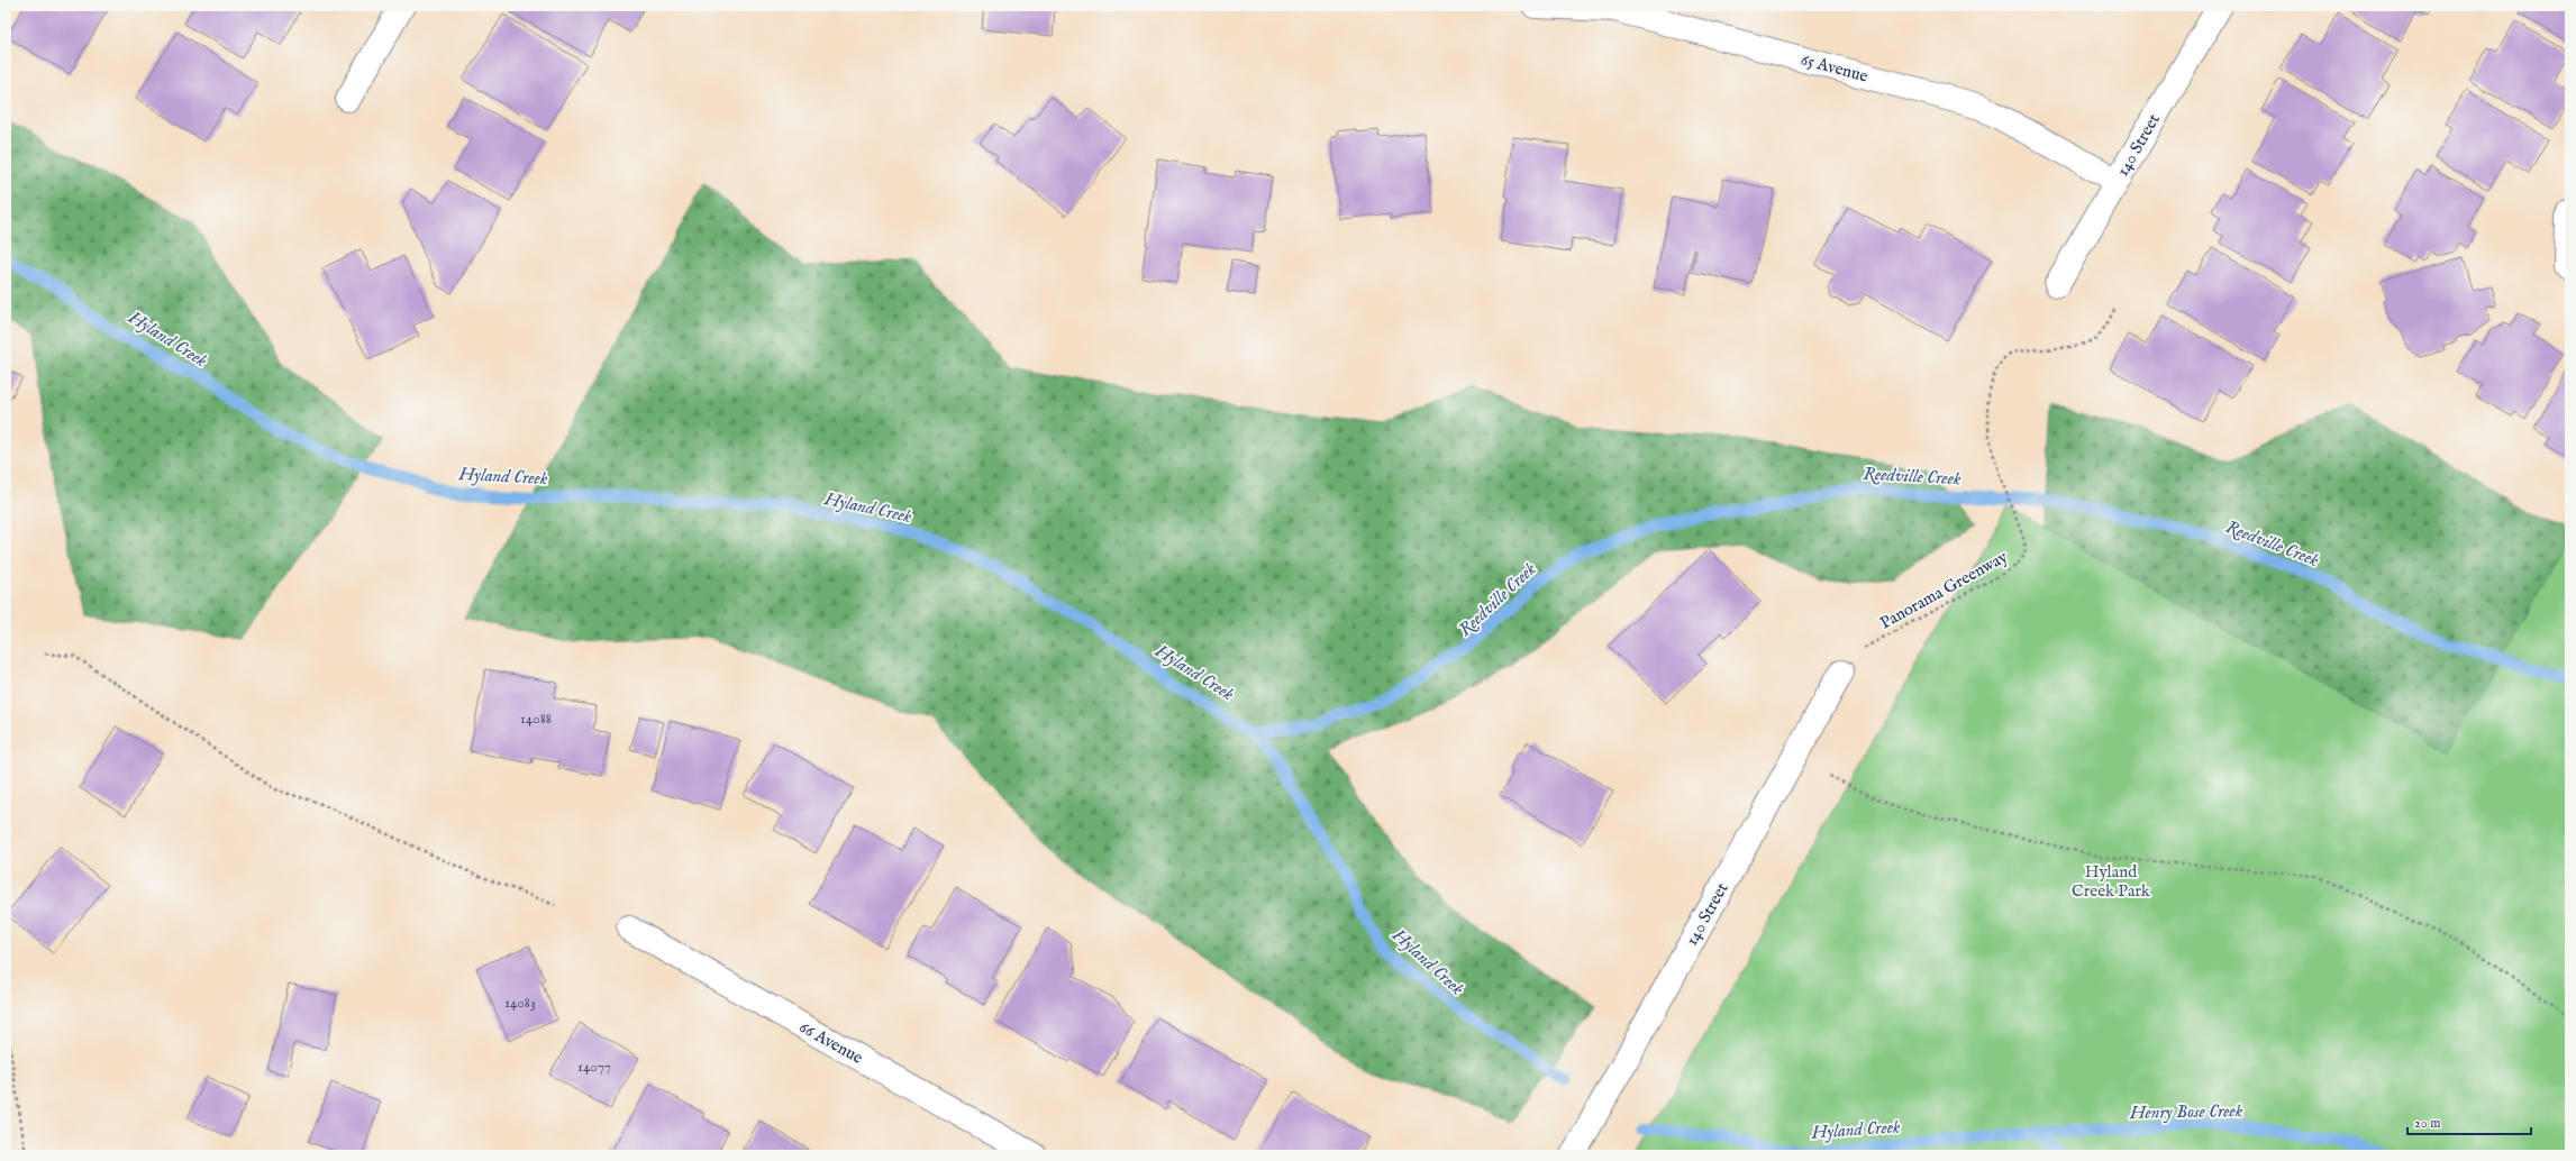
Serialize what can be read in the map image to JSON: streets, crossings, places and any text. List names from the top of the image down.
{
  "streets": {
    "street": ["65 Avenue", "140 Street", "66 Avenue"],
    "path": ["Panorama Greenway"]
  },
  "crossings": [
    ["65 Avenue", "140 Street"],
    ["140 Street", "Panorama Greenway"]
  ],
  "water": ["Hyland Creek", "Reedville Creek", "Henry Bose Creek"],
  "parks": ["Hyland Creek Park"],
  "house_numbers": ["14088", "14083", "14077"],
  "scale_bar": "20 m"
}
